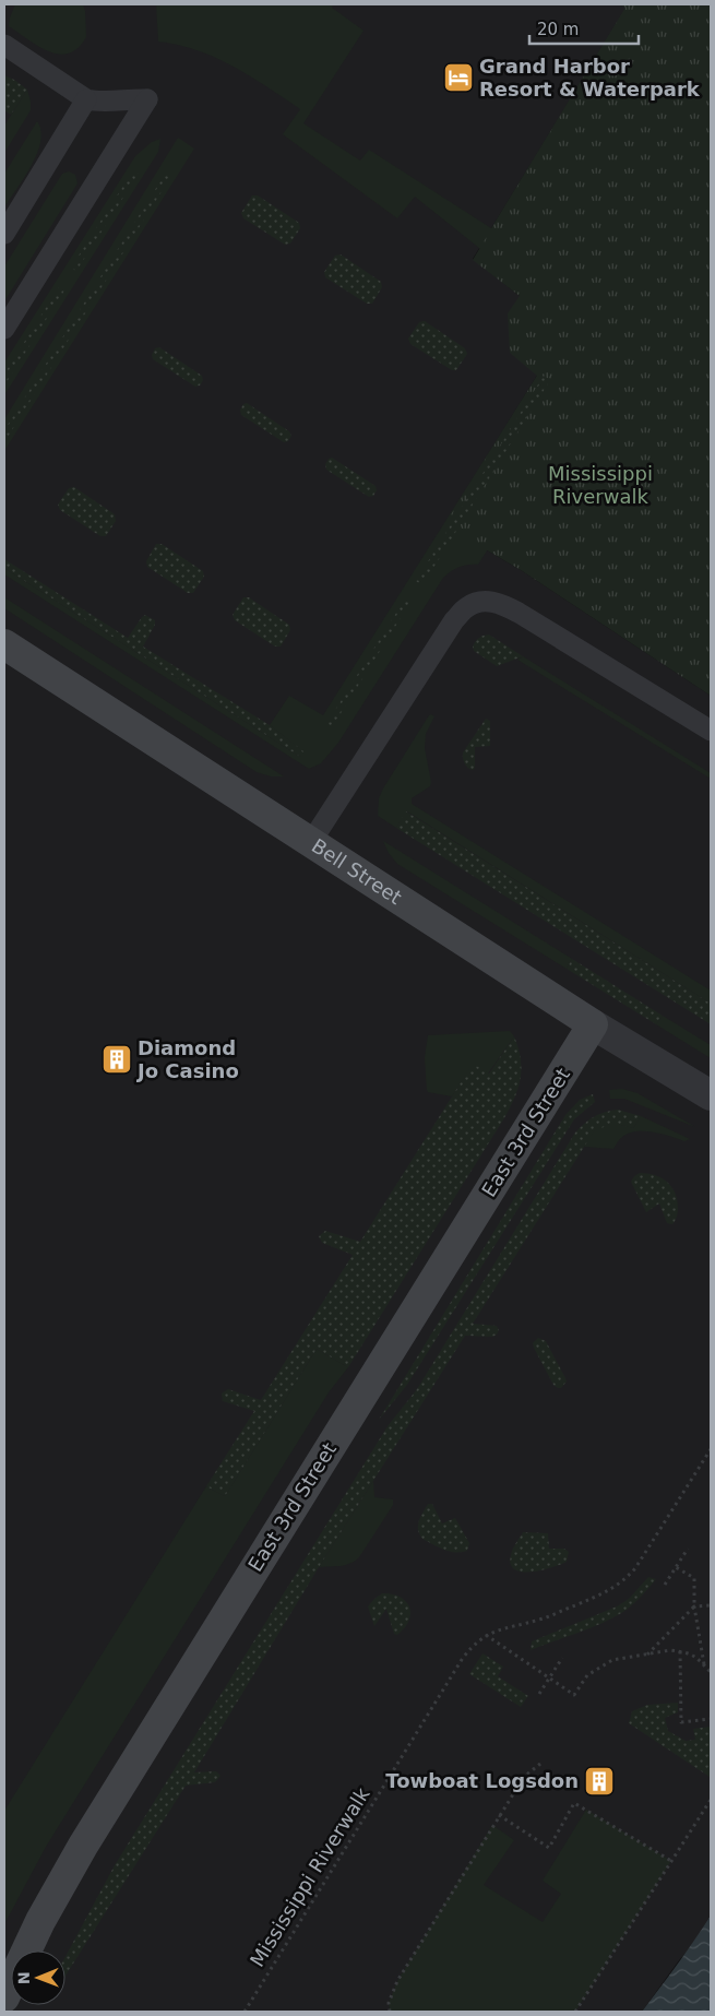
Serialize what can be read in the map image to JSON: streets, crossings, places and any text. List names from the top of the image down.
{
  "streets": {
    "street": ["Bell Street", "East 3rd Street"],
    "path": ["Mississippi Riverwalk"]
  },
  "crossings": [
    ["Bell Street", "East 3rd Street"]
  ],
  "parks": ["Mississippi Riverwalk"],
  "places": {
    "hotel": ["Grand Harbor Resort & Waterpark"],
    "building": ["Diamond Jo Casino", "Towboat Logsdon"]
  },
  "scale_bar": "20 m",
  "north": "left"
}
